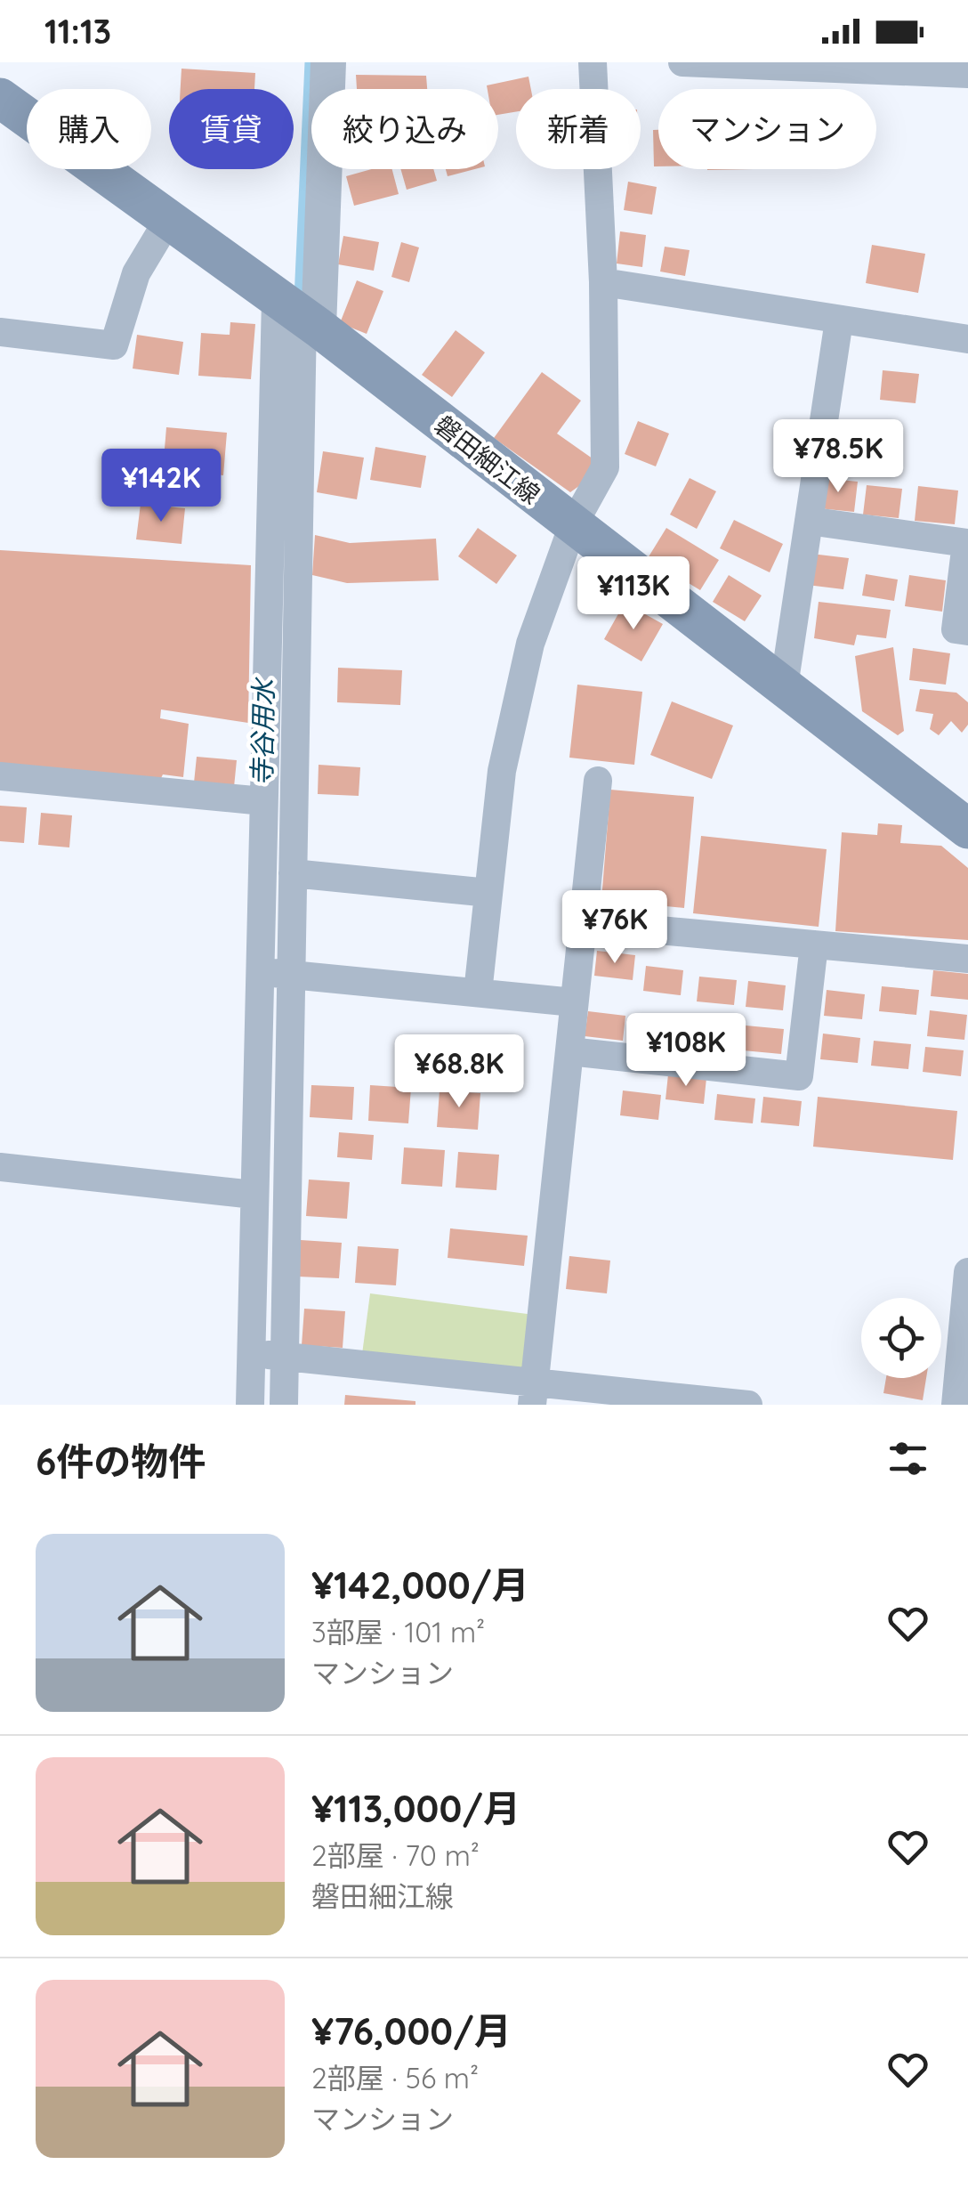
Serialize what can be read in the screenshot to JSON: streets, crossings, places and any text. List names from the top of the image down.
{
  "streets": {
    "main road": ["磐田細江線"]
  },
  "water": ["寺谷用水"],
  "page": {
    "status": "11:13",
    "chip": [
      "購入",
      "賃貸",
      "絞り込み",
      "新着",
      "マンション"
    ],
    "price": [
      "¥78.5K",
      "¥142K",
      "¥113K",
      "¥76K",
      "¥108K",
      "¥68.8K"
    ],
    "heading": "6件の物件",
    "list": [
      {
        "name": "¥142,000/月",
        "note": "3部屋 · 101 m² · マンション"
      },
      {
        "name": "¥113,000/月",
        "note": "2部屋 · 70 m² · 磐田細江線"
      },
      {
        "name": "¥76,000/月",
        "note": "2部屋 · 56 m² · マンション"
      }
    ]
  }
}
